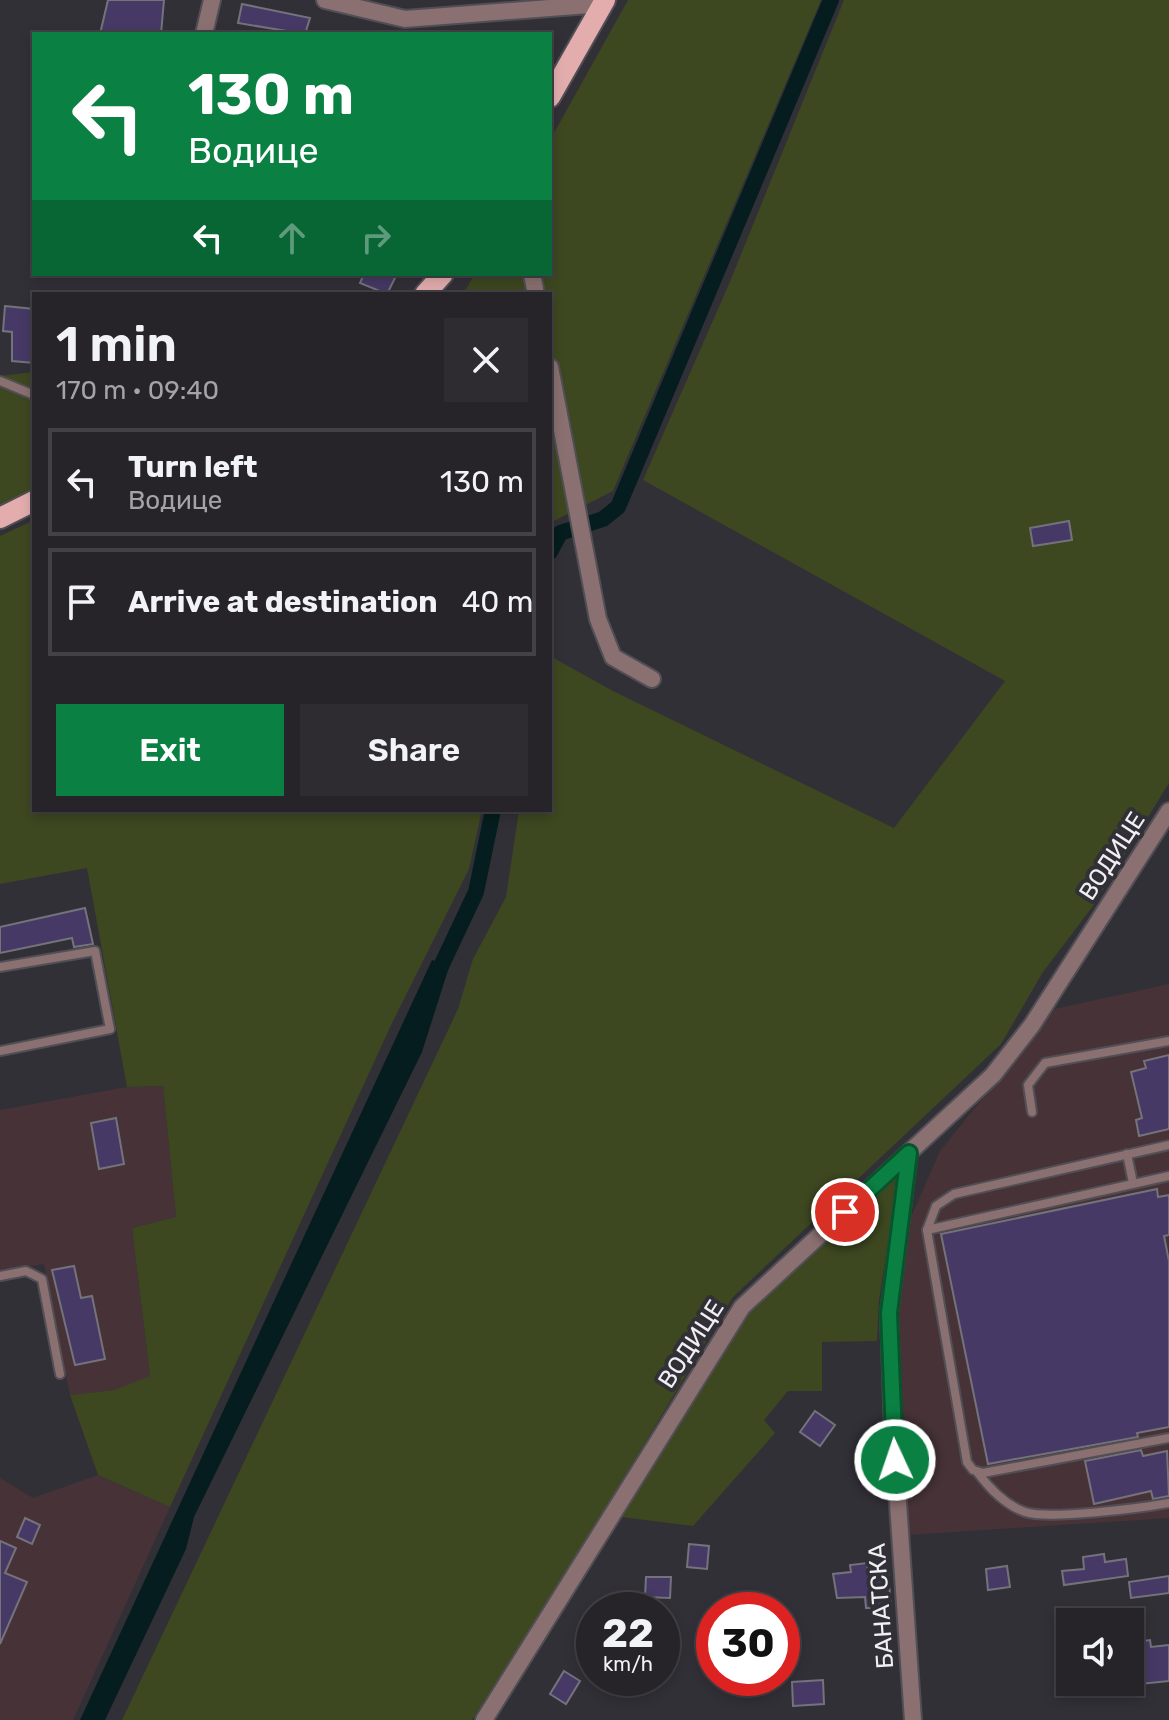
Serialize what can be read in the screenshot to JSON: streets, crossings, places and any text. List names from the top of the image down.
{
  "streets": {
    "street": ["ВОДИЦЕ", "БАНАТСКА"]
  },
  "crossings": [
    ["ВОДИЦЕ", "БАНАТСКА"]
  ],
  "page": {
    "turn": ["130 m", "Водице"],
    "heading": ["1 min", "170 m · 09:40"],
    "list": [
      {
        "name": "Turn left",
        "note": "Водице",
        "value": "130 m"
      },
      {
        "name": "Arrive at destination",
        "value": "40 m"
      }
    ],
    "buttons": ["Exit", "Share"],
    "speed": "22 km/h",
    "limit": "30"
  }
}
